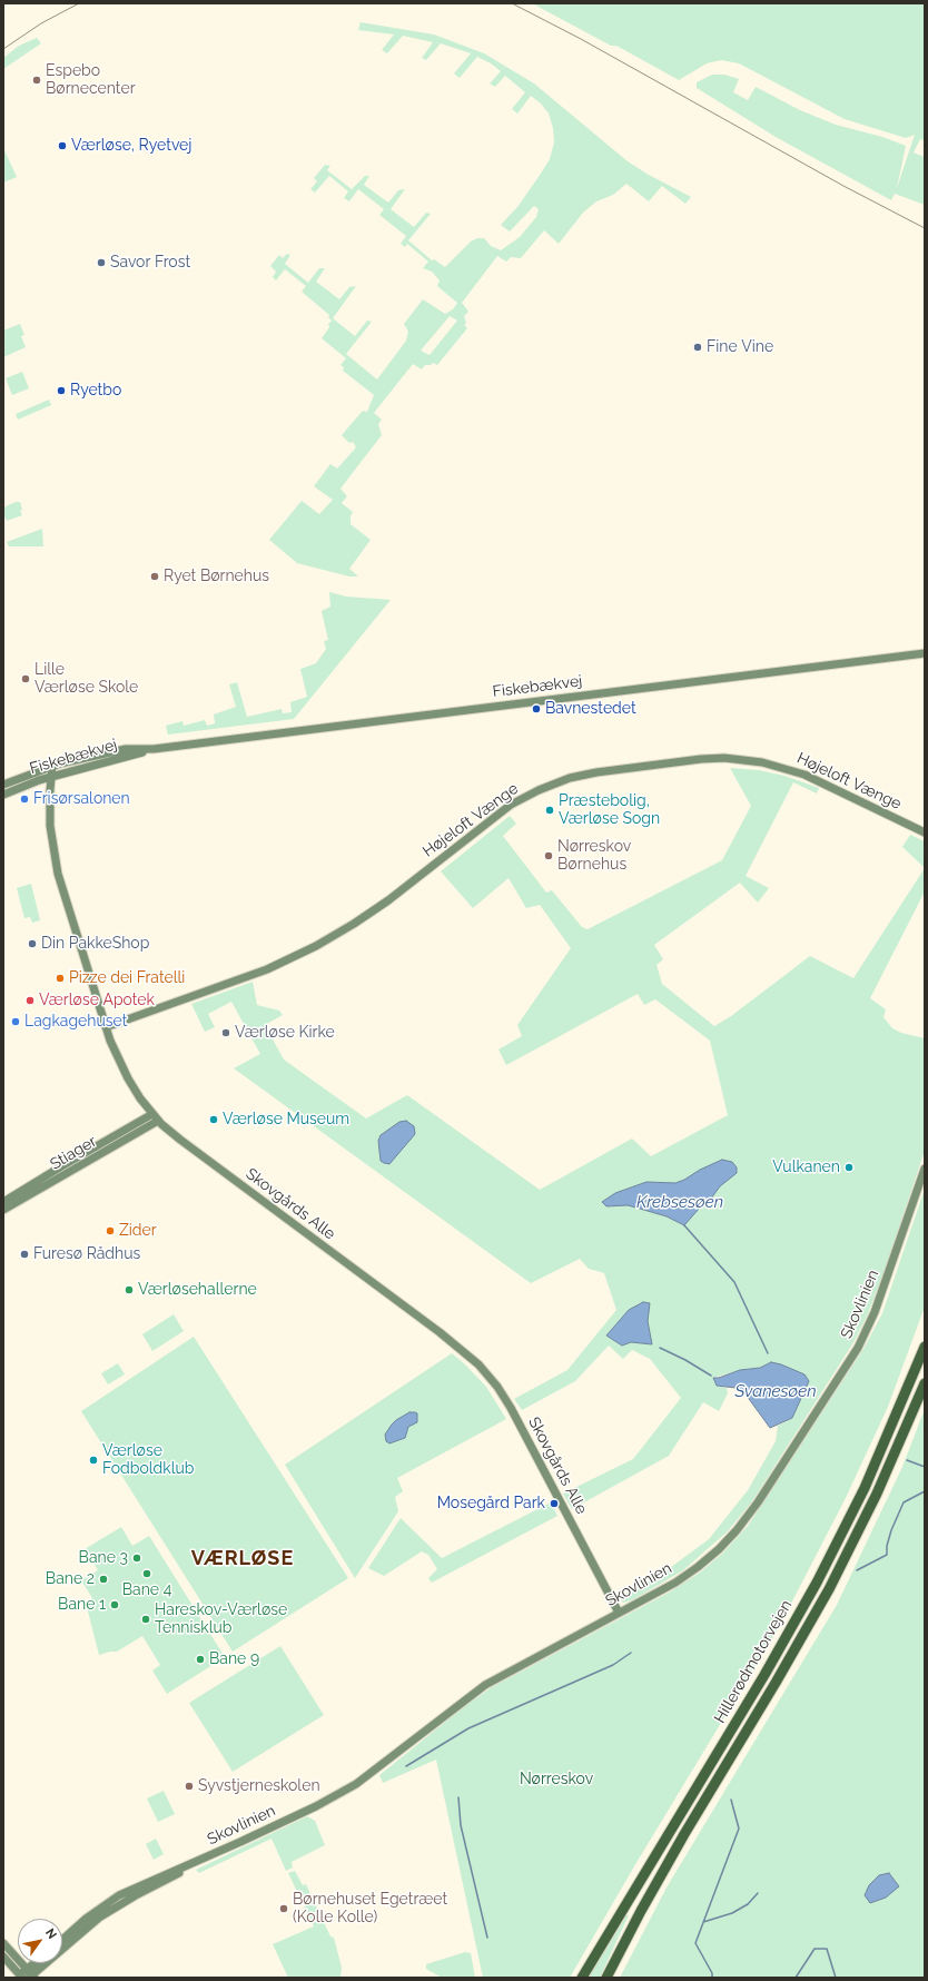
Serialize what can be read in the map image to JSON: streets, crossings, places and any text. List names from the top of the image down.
{
  "streets": {
    "highway": ["Hillerødmotorvejen"],
    "street": [
      "Fiskebækvej",
      "Højeloft Vænge",
      "Stiager",
      "Skovgårds Alle",
      "Skovlinien"
    ]
  },
  "crossings": [
    ["Fiskebækvej", "Skovgårds Alle"],
    ["Højeloft Vænge", "Skovgårds Alle"],
    ["Stiager", "Skovgårds Alle"],
    ["Skovgårds Alle", "Skovlinien"]
  ],
  "districts": ["VÆRLØSE"],
  "water": ["Krebsesøen", "Svanesøen"],
  "parks": ["Nørreskov"],
  "places": [
    "Espebo Børnecenter",
    "Værløse, Ryetvej",
    "Savor Frost",
    "Fine Vine",
    "Ryetbo",
    "Ryet Børnehus",
    "Lille Værløse Skole",
    "Bavnestedet",
    "Frisørsalonen",
    "Præstebolig, Værløse Sogn",
    "Nørreskov Børnehus",
    "Din PakkeShop",
    "Pizze dei Fratelli",
    "Værløse Apotek",
    "Lagkagehuset",
    "Værløse Kirke",
    "Værløse Museum",
    "Vulkanen",
    "Zider",
    "Furesø Rådhus",
    "Værløsehallerne",
    "Værløse Fodboldklub",
    "Mosegård Park",
    "Bane 3",
    "Bane 4",
    "Bane 2",
    "Bane 1",
    "Hareskov-Værløse Tennisklub",
    "Bane 9",
    "Syvstjerneskolen",
    "Børnehuset Egetræet (Kolle Kolle)"
  ],
  "north": "top right"
}
